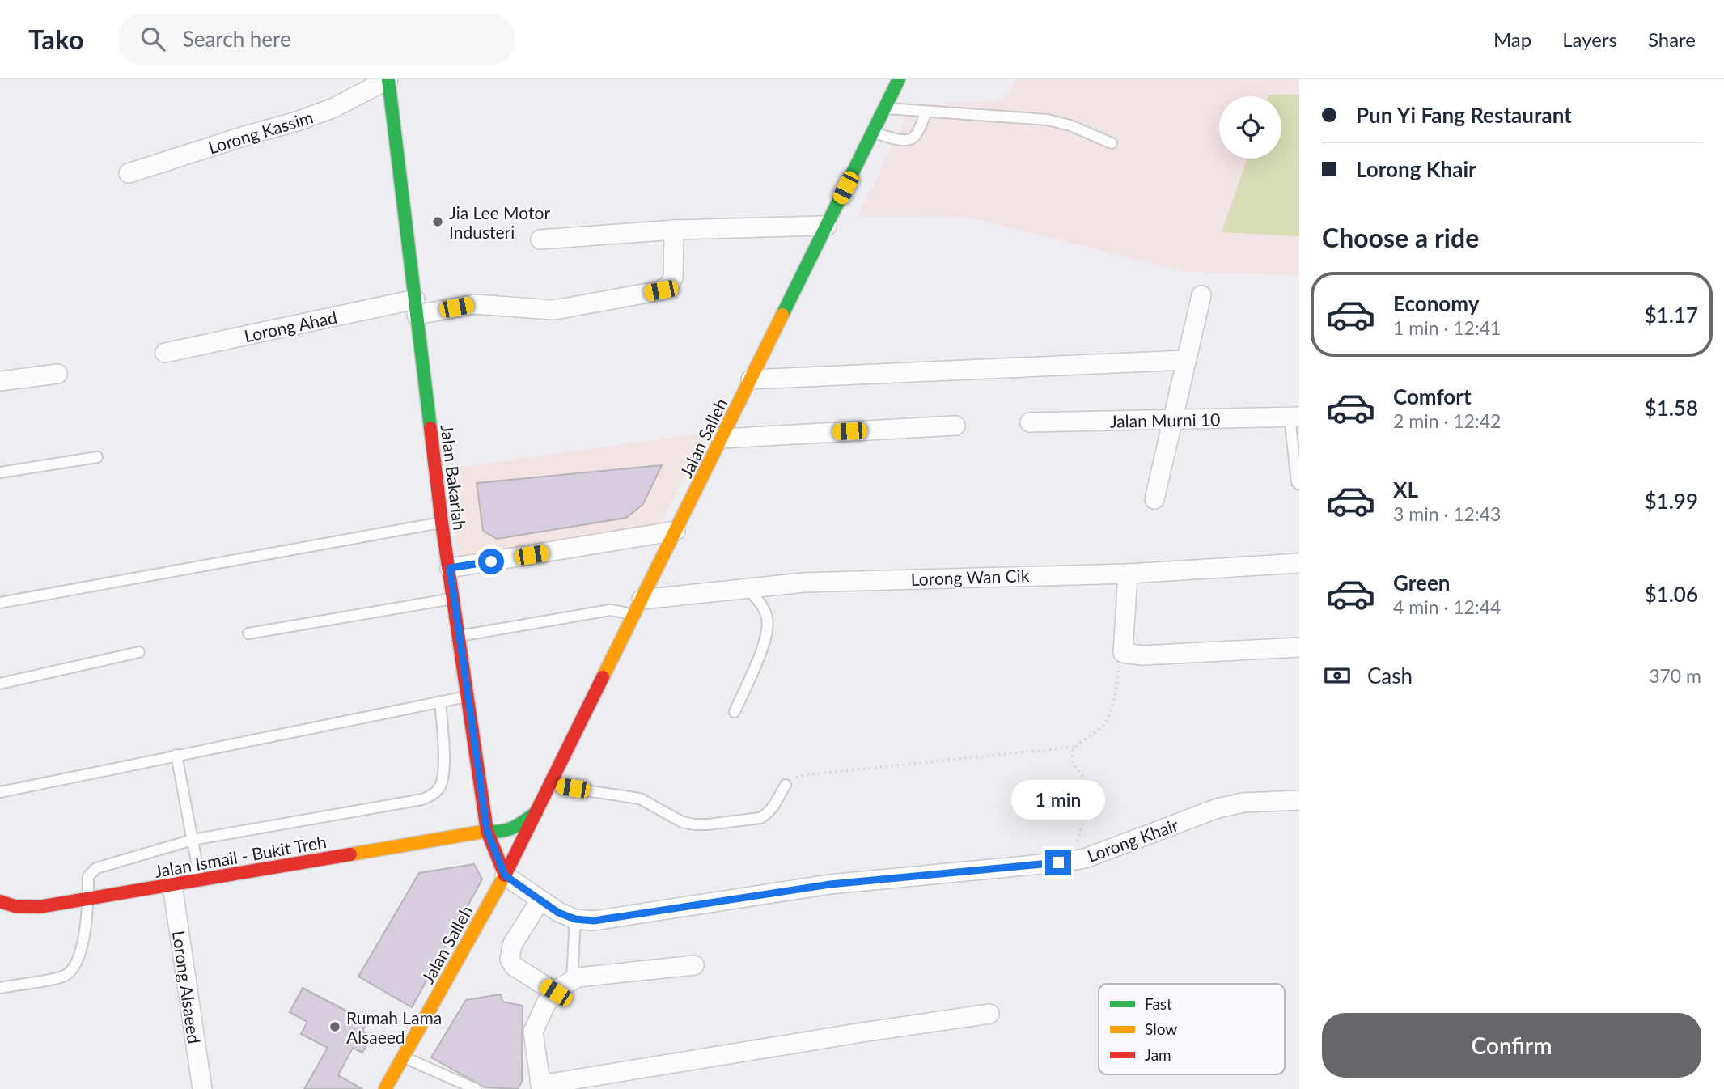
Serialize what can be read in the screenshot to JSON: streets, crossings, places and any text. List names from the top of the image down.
{
  "streets": {
    "main road": ["Jalan Salleh", "Jalan Bakariah", "Jalan Ismail - Bukit Treh"],
    "street": [
      "Lorong Kassim",
      "Lorong Ahad",
      "Jalan Murni 10",
      "Lorong Wan Cik",
      "Lorong Khair",
      "Lorong Alsaeed"
    ]
  },
  "crossings": [
    ["Lorong Kassim", "Jalan Bakariah"],
    ["Lorong Ahad", "Jalan Bakariah"],
    ["Jalan Salleh", "Jalan Bakariah"],
    ["Jalan Salleh", "Lorong Wan Cik"],
    ["Jalan Salleh", "Lorong Khair"],
    ["Jalan Salleh", "Jalan Ismail - Bukit Treh"],
    ["Jalan Bakariah", "Lorong Khair"],
    ["Jalan Bakariah", "Jalan Ismail - Bukit Treh"],
    ["Jalan Ismail - Bukit Treh", "Lorong Alsaeed"]
  ],
  "places": ["Jia Lee Motor Industeri", "Rumah Lama Alsaeed"],
  "legend": ["Fast", "Slow", "Jam"],
  "page": {
    "header": "Tako",
    "search": "Search here",
    "nav": ["Map", "Layers", "Share"],
    "banner": ["Pun Yi Fang Restaurant", "Lorong Khair"],
    "heading": "Choose a ride",
    "list": [
      {
        "name": "Economy",
        "note": "1 min · 12:41",
        "value": "$1.17"
      },
      {
        "name": "Comfort",
        "note": "2 min · 12:42",
        "value": "$1.58"
      },
      {
        "name": "XL",
        "note": "3 min · 12:43",
        "value": "$1.99"
      },
      {
        "name": "Green",
        "note": "4 min · 12:44",
        "value": "$1.06"
      }
    ],
    "pay": ["Cash", "370 m"],
    "bubble": "1 min",
    "buttons": "Confirm"
  }
}
